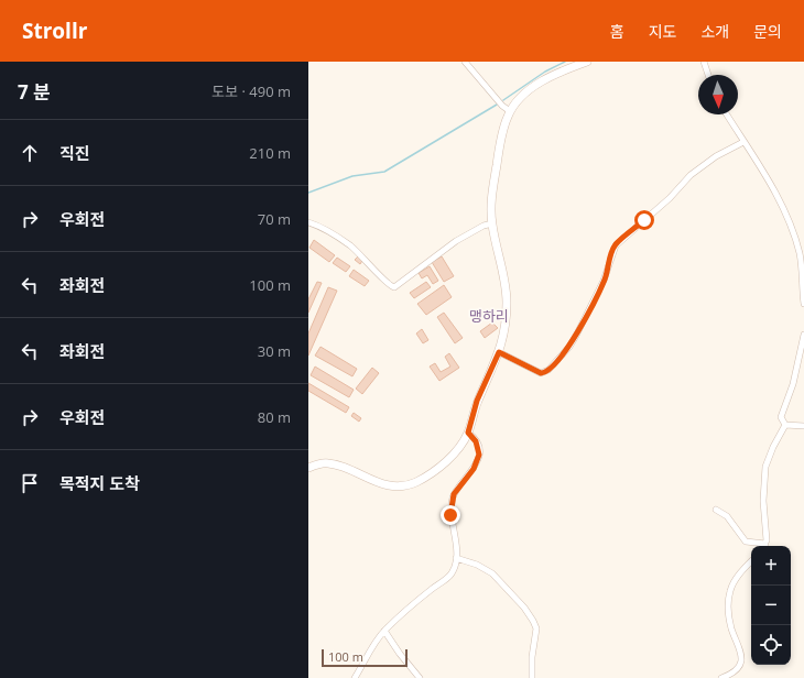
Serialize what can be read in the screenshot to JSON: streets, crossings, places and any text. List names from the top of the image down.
{
  "districts": ["맹하리"],
  "scale_bar": "100 m",
  "north": "bottom",
  "page": {
    "header": "Strollr",
    "nav": [
      "홈",
      "지도",
      "소개",
      "문의"
    ],
    "heading": ["7 분", "도보 · 490 m"],
    "list": [
      ["직진", "210 m"],
      ["우회전", "70 m"],
      ["좌회전", "100 m"],
      ["좌회전", "30 m"],
      ["우회전", "80 m"],
      "목적지 도착"
    ],
    "map_buttons": ["+", "−"],
    "scale": "100 m"
  }
}
